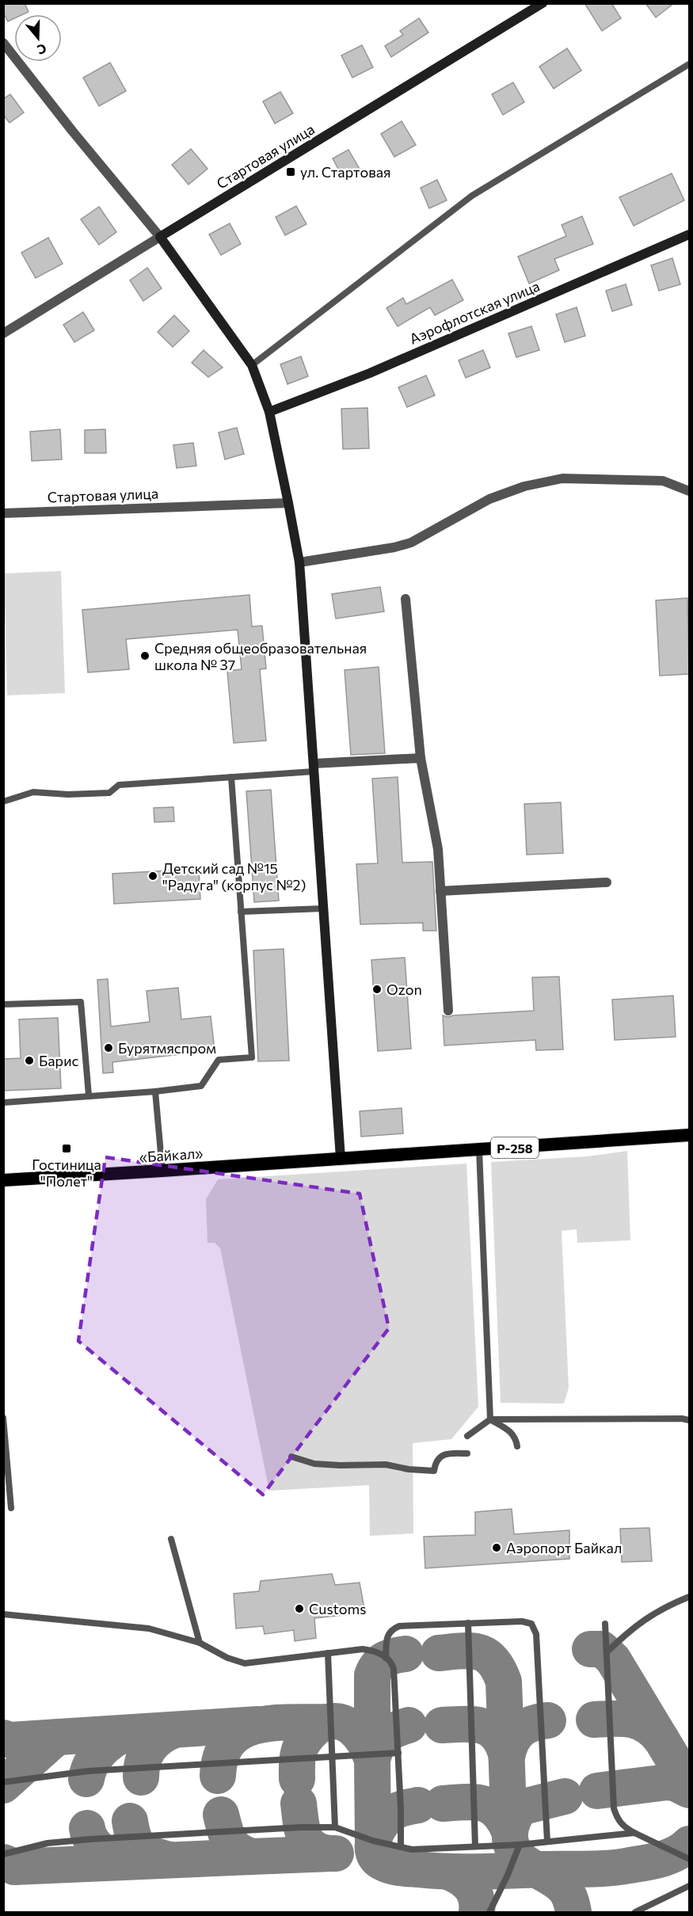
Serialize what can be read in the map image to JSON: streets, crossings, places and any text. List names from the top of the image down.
{
  "streets": {
    "highway": ["Р-258", "«Байкал»"],
    "main road": ["Стартовая улица", "Аэрофлотская улица"]
  },
  "crossings": [
    ["Р-258", "«Байкал»"]
  ],
  "places": {
    "transit": ["ул. Стартовая", "Гостиница \"Полет\""],
    "other": [
      "Средняя общеобразовательная школа № 37",
      "Детский сад №15 \"Радуга\" (корпус №2)",
      "Ozon",
      "Бурятмяспром",
      "Барис",
      "Аэропорт Байкал",
      "Customs"
    ]
  },
  "north": "bottom"
}
